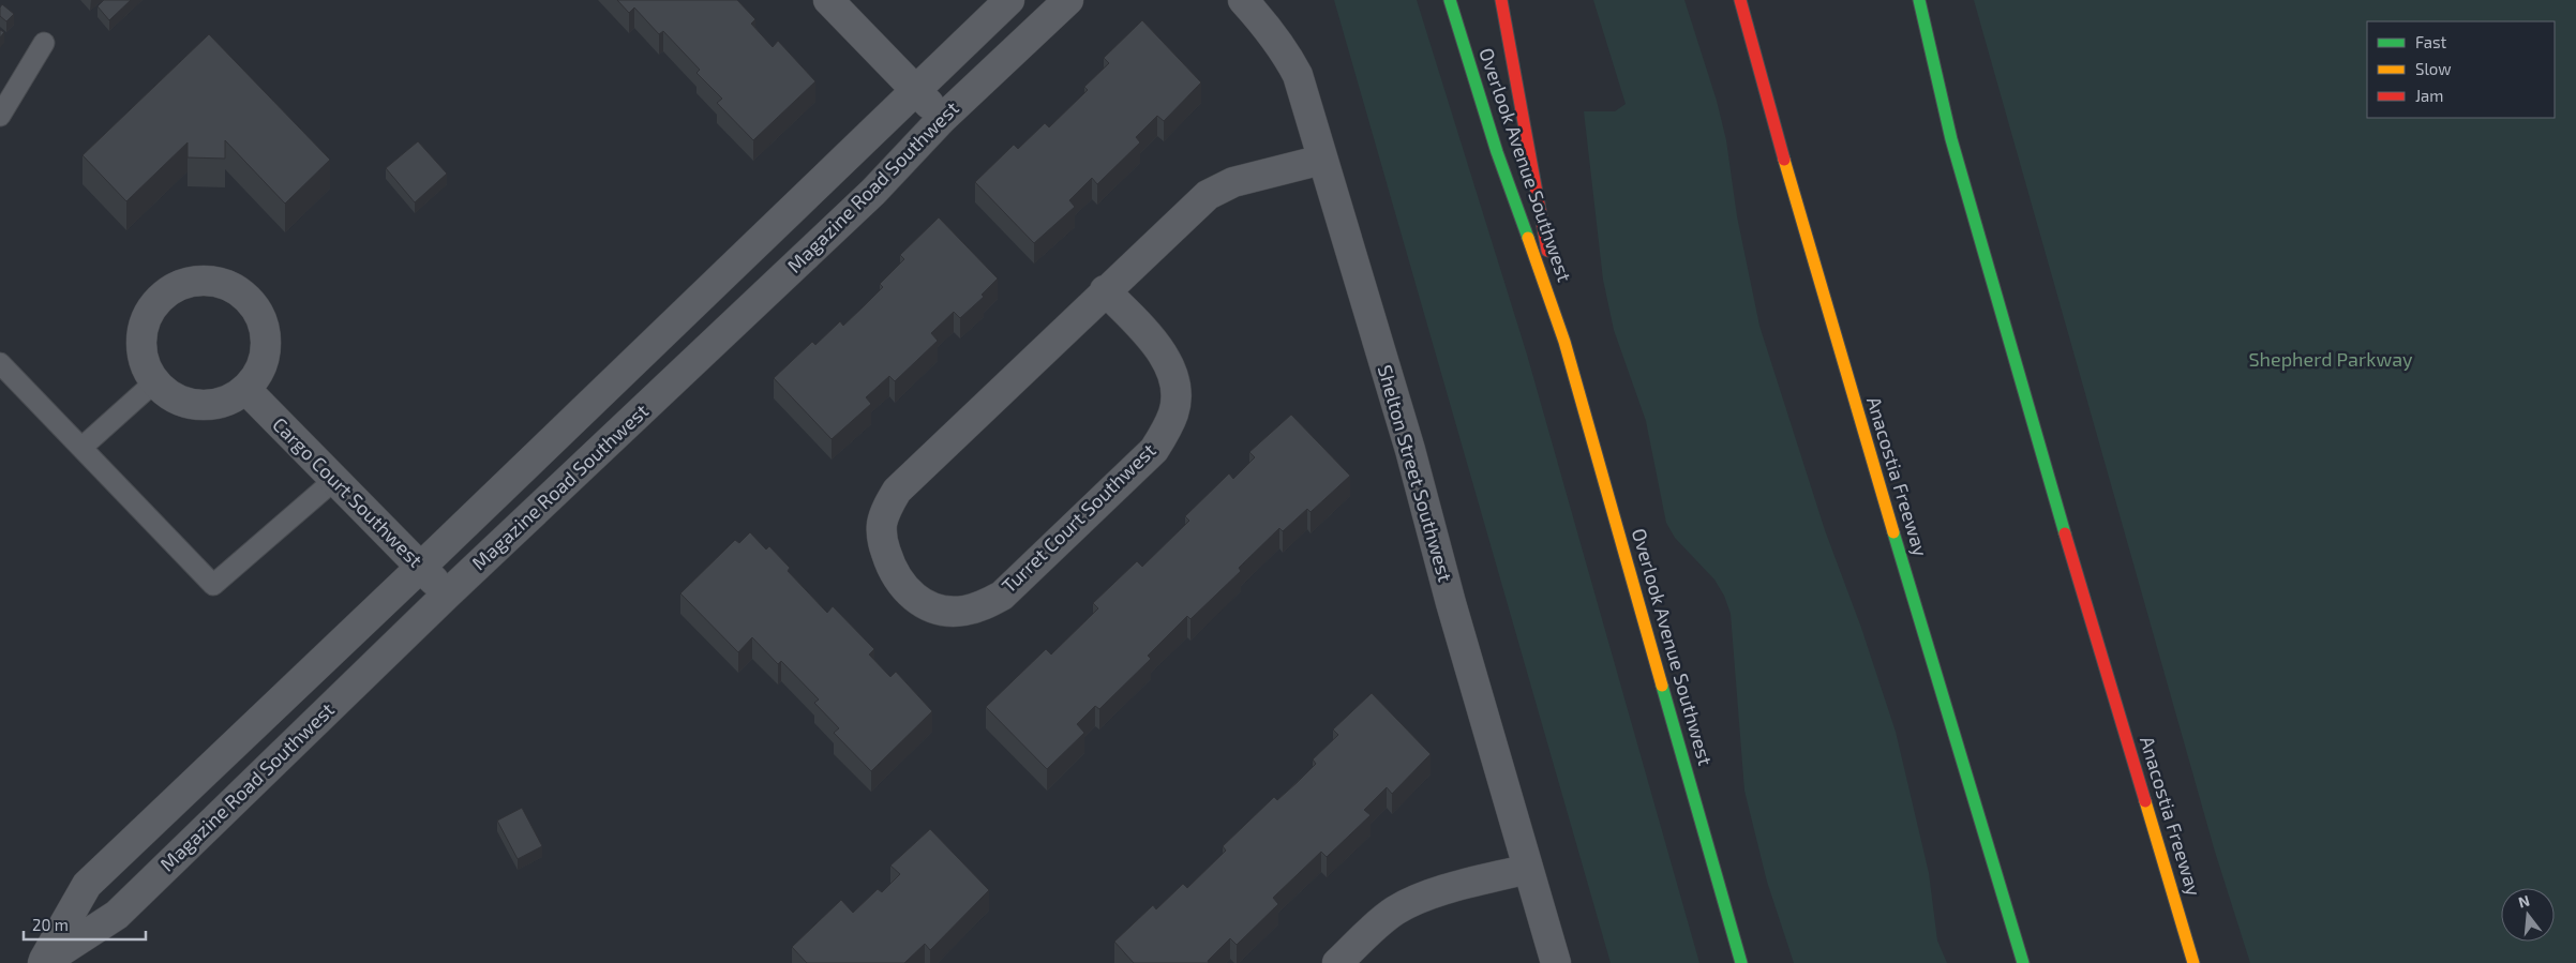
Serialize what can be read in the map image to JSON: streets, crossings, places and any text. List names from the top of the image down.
{
  "streets": {
    "main road": ["Overlook Avenue Southwest", "Anacostia Freeway"],
    "street": [
      "Magazine Road Southwest",
      "Shelton Street Southwest",
      "Cargo Court Southwest",
      "Turret Court Southwest"
    ]
  },
  "crossings": [
    ["Magazine Road Southwest", "Cargo Court Southwest"],
    ["Shelton Street Southwest", "Turret Court Southwest"]
  ],
  "parks": ["Shepherd Parkway"],
  "legend": ["Fast", "Slow", "Jam"],
  "scale_bar": "20 m",
  "north": "top"
}
